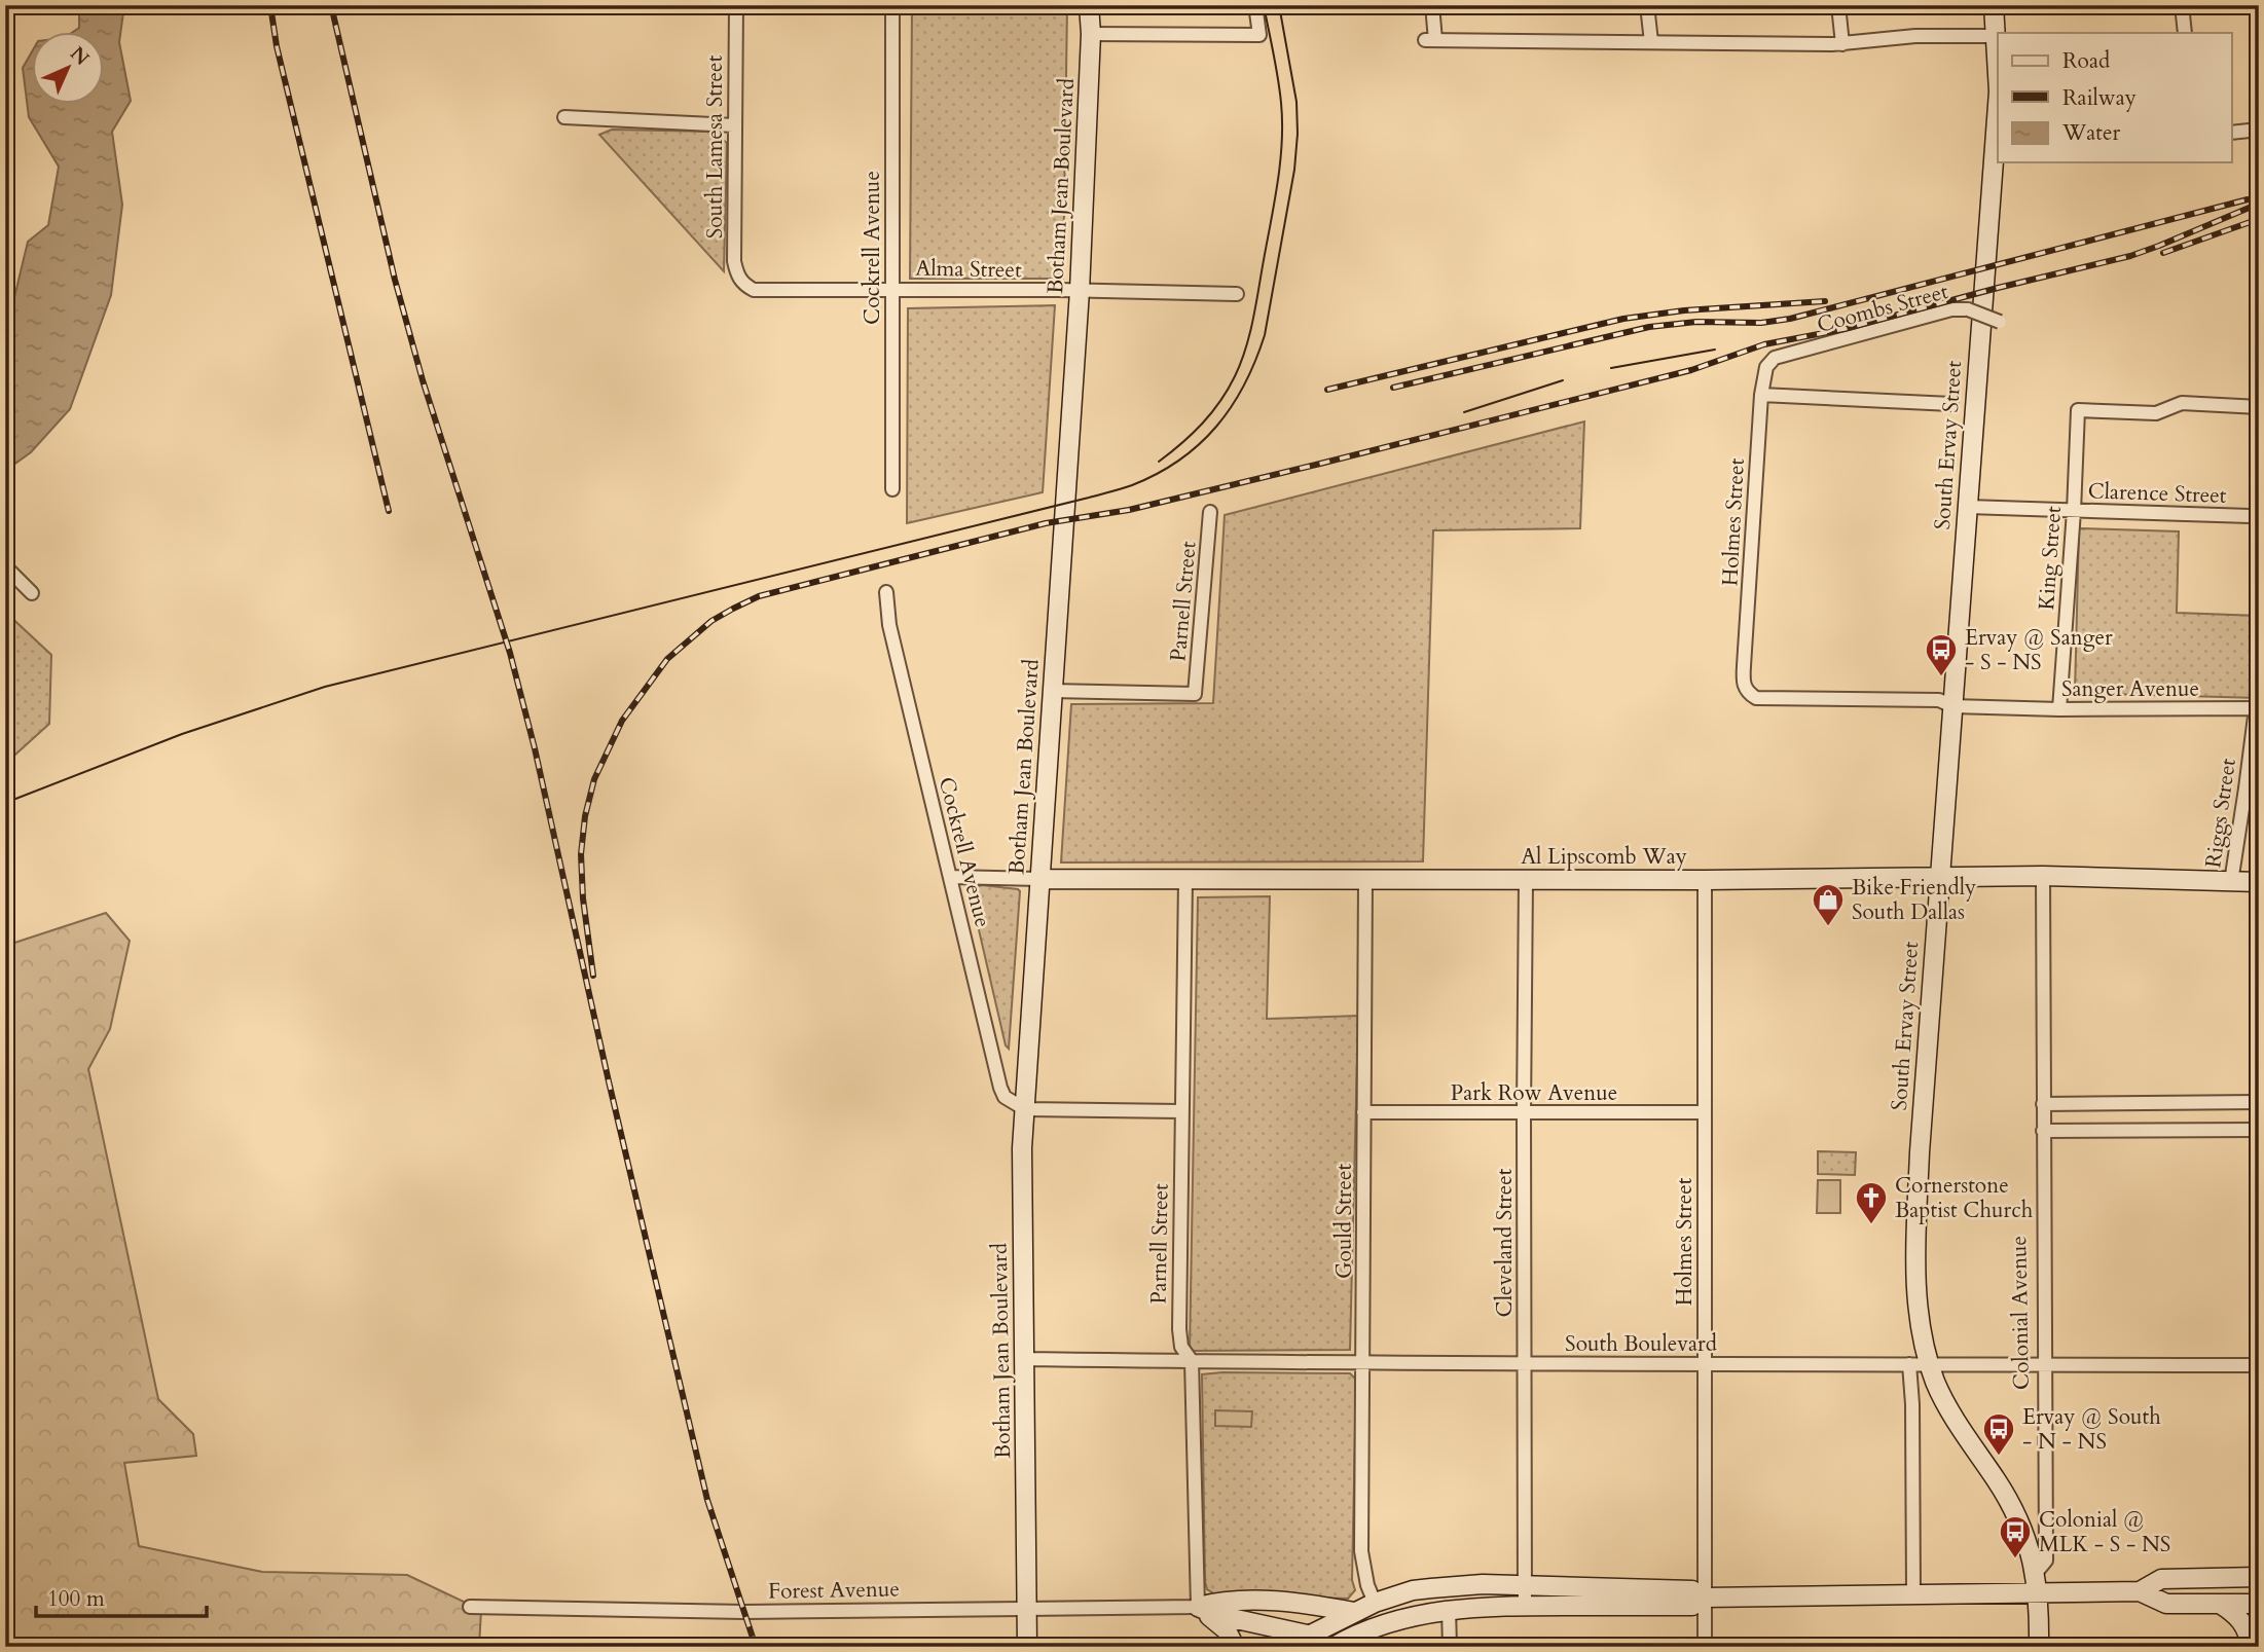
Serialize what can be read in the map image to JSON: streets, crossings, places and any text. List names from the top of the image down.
{
  "streets": {
    "main road": ["Botham Jean Boulevard", "South Ervay Street", "Al Lipscomb Way"],
    "street": [
      "South Lamesa Street",
      "Cockrell Avenue",
      "Alma Street",
      "Coombs Street",
      "Clarence Street",
      "Holmes Street",
      "King Street",
      "Parnell Street",
      "Sanger Avenue",
      "Riggs Street",
      "Park Row Avenue",
      "Gould Street",
      "Cleveland Street",
      "Colonial Avenue",
      "South Boulevard",
      "Forest Avenue"
    ]
  },
  "crossings": [
    ["South Lamesa Street", "Alma Street"],
    ["Botham Jean Boulevard", "Cockrell Avenue"],
    ["Botham Jean Boulevard", "Alma Street"],
    ["Botham Jean Boulevard", "Parnell Street"],
    ["Botham Jean Boulevard", "Al Lipscomb Way"],
    ["Botham Jean Boulevard", "South Boulevard"],
    ["Botham Jean Boulevard", "Forest Avenue"],
    ["Cockrell Avenue", "Alma Street"],
    ["Cockrell Avenue", "Al Lipscomb Way"],
    ["Coombs Street", "Holmes Street"],
    ["South Ervay Street", "Clarence Street"],
    ["South Ervay Street", "Sanger Avenue"],
    ["South Ervay Street", "Al Lipscomb Way"],
    ["South Ervay Street", "Colonial Avenue"],
    ["South Ervay Street", "South Boulevard"],
    ["Clarence Street", "King Street"],
    ["Holmes Street", "Sanger Avenue"],
    ["Holmes Street", "Al Lipscomb Way"],
    ["Holmes Street", "Park Row Avenue"],
    ["Holmes Street", "South Boulevard"],
    ["King Street", "Sanger Avenue"],
    ["Parnell Street", "Al Lipscomb Way"],
    ["Parnell Street", "South Boulevard"],
    ["Parnell Street", "Forest Avenue"],
    ["Sanger Avenue", "Riggs Street"],
    ["Riggs Street", "Al Lipscomb Way"],
    ["Al Lipscomb Way", "Gould Street"],
    ["Al Lipscomb Way", "Cleveland Street"],
    ["Al Lipscomb Way", "Colonial Avenue"],
    ["Park Row Avenue", "Gould Street"],
    ["Park Row Avenue", "Cleveland Street"],
    ["Gould Street", "South Boulevard"],
    ["Cleveland Street", "South Boulevard"],
    ["Colonial Avenue", "South Boulevard"]
  ],
  "places": {
    "bus stop": ["Ervay @ Sanger - S - NS", "Ervay @ South - N - NS", "Colonial @ MLK - S - NS"],
    "shop": ["Bike Friendly South Dallas"],
    "church": ["Cornerstone Baptist Church"]
  },
  "legend": ["Road", "Railway", "Water"],
  "scale_bar": "100 m",
  "north": "top right"
}
